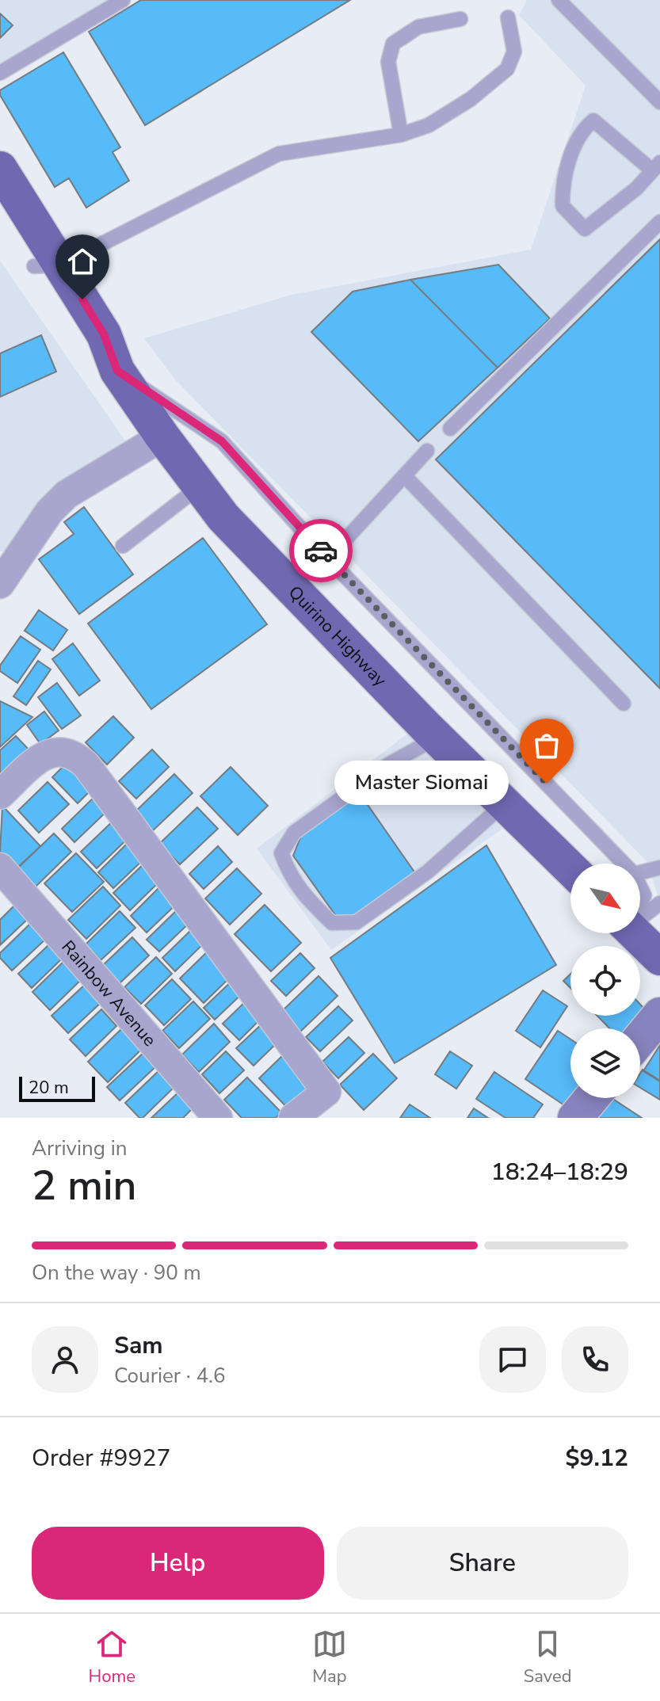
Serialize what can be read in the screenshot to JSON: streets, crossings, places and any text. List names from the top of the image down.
{
  "streets": {
    "main road": ["Quirino Highway"],
    "street": ["Rainbow Avenue"]
  },
  "places": ["Master Siomai"],
  "scale_bar": "20 m",
  "north": "bottom right",
  "page": {
    "bubble": "Master Siomai",
    "scale": "20 m",
    "heading": ["2 min", "Arriving in", "18:24–18:29"],
    "panel": [
      "Sam",
      "Courier · 4.6",
      "Order #9927",
      "$9.12"
    ],
    "bar": "On the way · 90 m",
    "buttons": ["Help", "Share"],
    "tabs": ["Home", "Map", "Saved"]
  }
}
